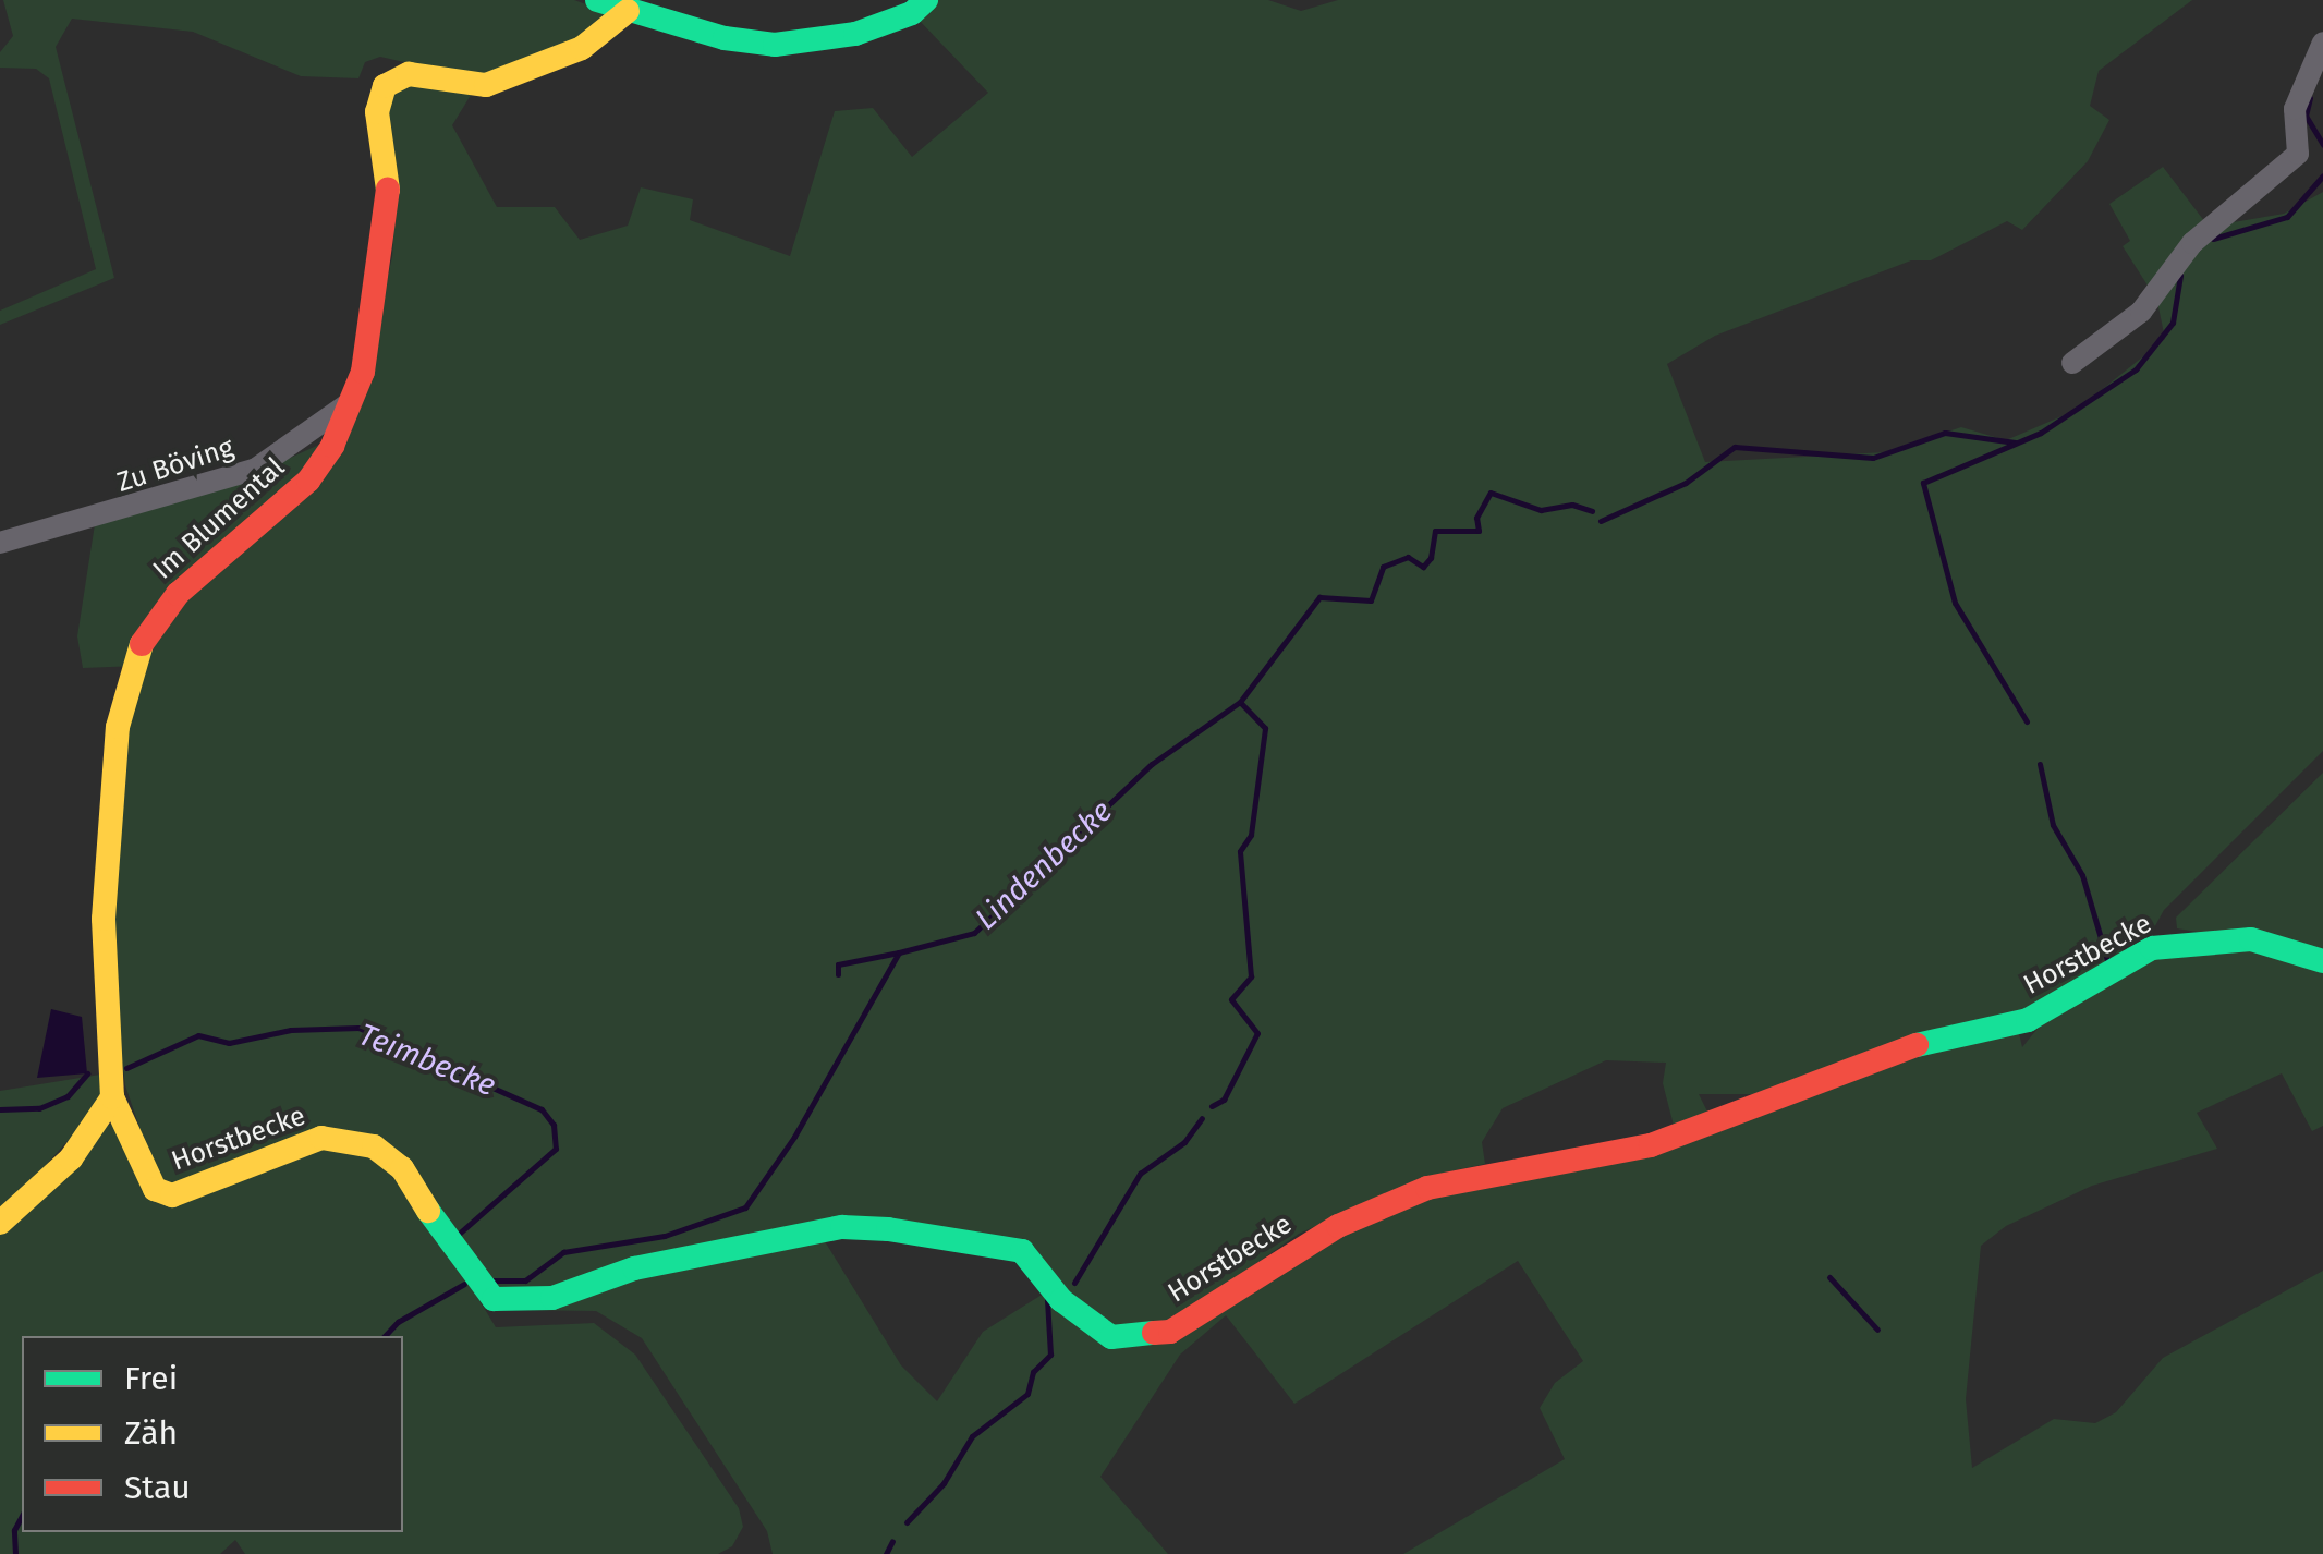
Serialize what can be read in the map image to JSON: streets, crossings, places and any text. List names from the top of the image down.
{
  "streets": {
    "street": ["Zu Böving", "Im Blumental", "Horstbecke"]
  },
  "crossings": [
    ["Zu Böving", "Im Blumental"],
    ["Im Blumental", "Horstbecke"]
  ],
  "water": ["Lindenbecke", "Teimbecke"],
  "legend": ["Frei", "Zäh", "Stau"]
}
